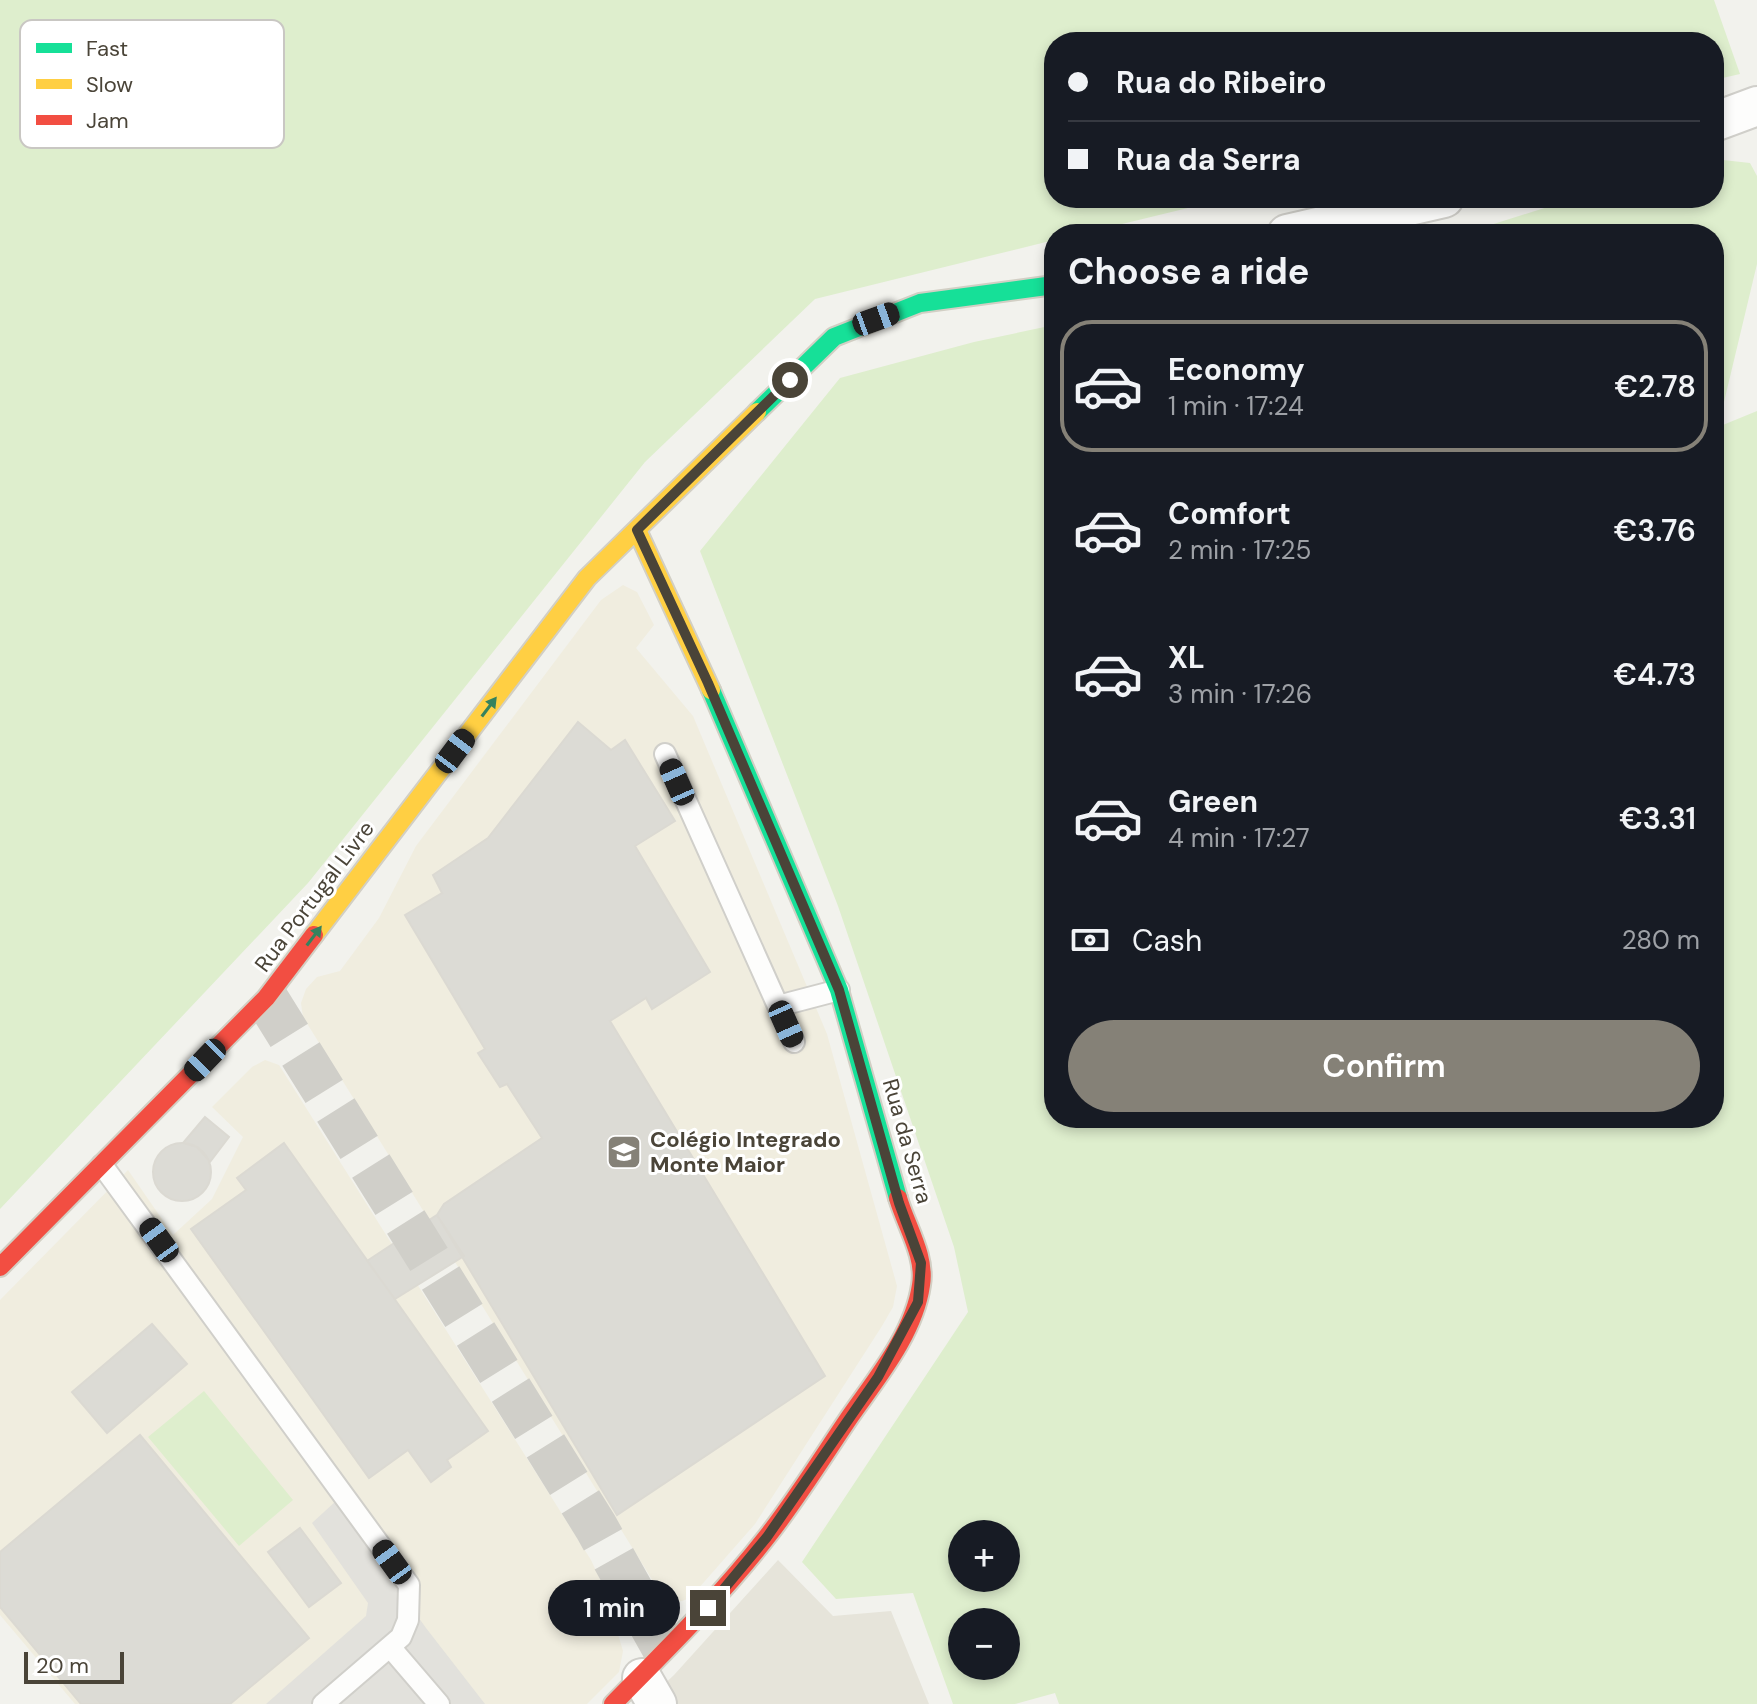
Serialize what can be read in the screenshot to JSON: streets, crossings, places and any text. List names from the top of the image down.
{
  "streets": {
    "street": ["Rua Portugal Livre", "Rua da Serra"]
  },
  "crossings": [
    ["Rua Portugal Livre", "Rua da Serra"]
  ],
  "one_way": ["Rua Portugal Livre"],
  "places": {
    "school or university": ["Colégio Integrado Monte Maior"]
  },
  "legend": ["Fast", "Slow", "Jam"],
  "scale_bar": "20 m",
  "page": {
    "banner": ["Rua do Ribeiro", "Rua da Serra"],
    "heading": "Choose a ride",
    "list": [
      {
        "name": "Economy",
        "note": "1 min · 17:24",
        "value": "€2.78"
      },
      {
        "name": "Comfort",
        "note": "2 min · 17:25",
        "value": "€3.76"
      },
      {
        "name": "XL",
        "note": "3 min · 17:26",
        "value": "€4.73"
      },
      {
        "name": "Green",
        "note": "4 min · 17:27",
        "value": "€3.31"
      }
    ],
    "pay": ["Cash", "280 m"],
    "buttons": "Confirm",
    "map_buttons": ["+", "−"],
    "bubble": "1 min",
    "scale": "20 m"
  }
}
